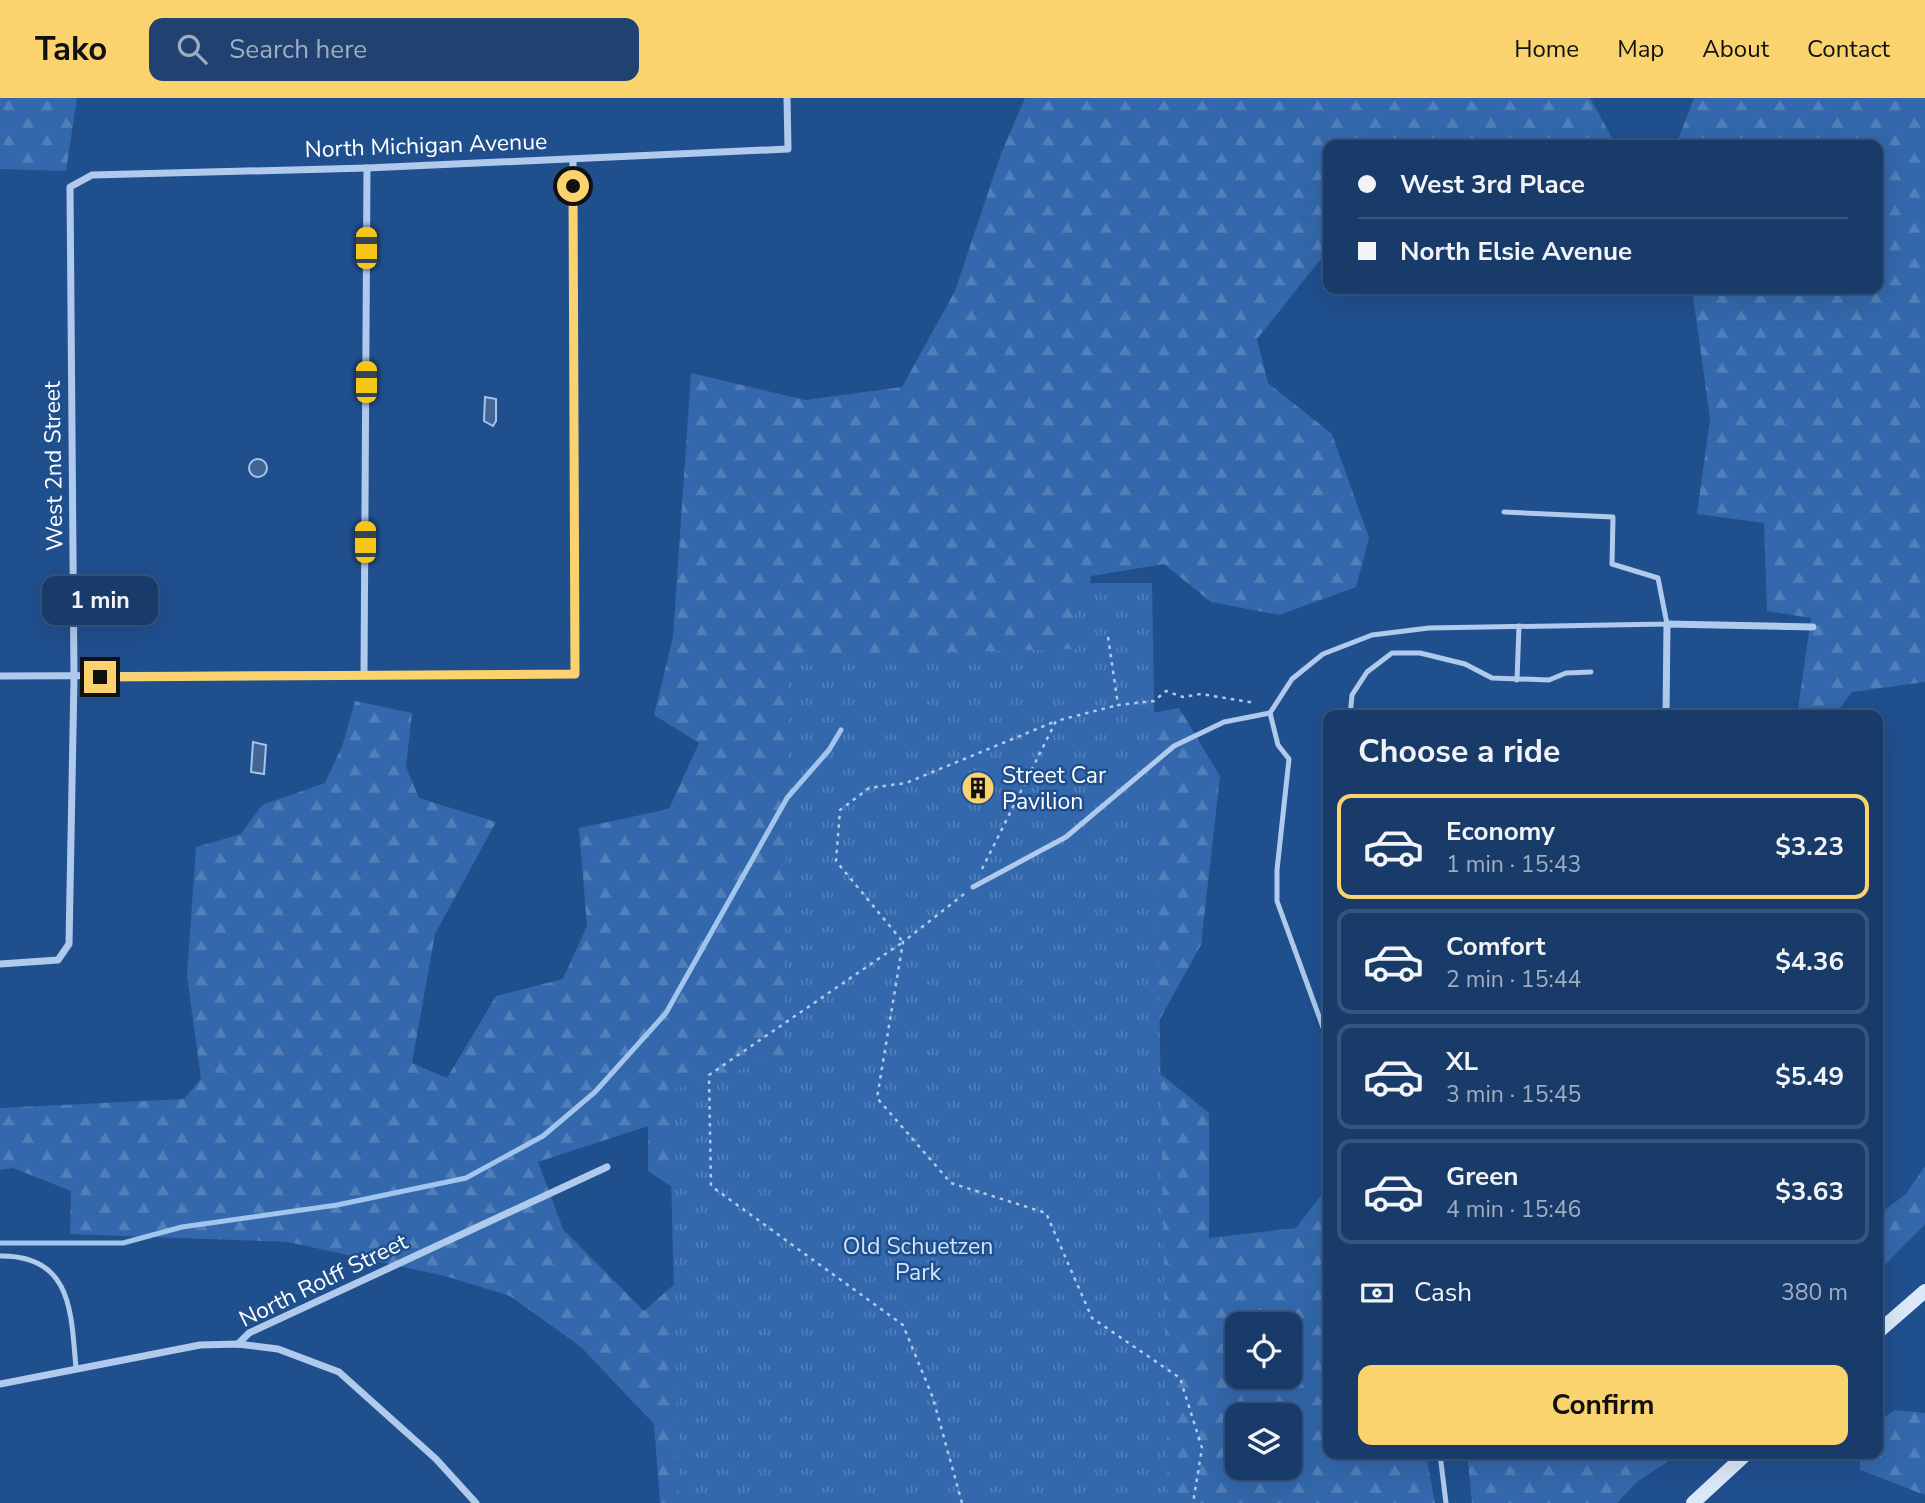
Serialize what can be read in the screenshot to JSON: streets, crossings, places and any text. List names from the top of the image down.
{
  "streets": {
    "street": ["North Michigan Avenue", "West 2nd Street", "North Rolff Street"]
  },
  "crossings": [
    ["North Michigan Avenue", "West 2nd Street"]
  ],
  "parks": ["Old Schuetzen Park"],
  "places": {
    "building": ["Street Car Pavilion"]
  },
  "page": {
    "header": "Tako",
    "search": "Search here",
    "nav": [
      "Home",
      "Map",
      "About",
      "Contact"
    ],
    "banner": ["West 3rd Place", "North Elsie Avenue"],
    "bubble": "1 min",
    "heading": "Choose a ride",
    "list": [
      {
        "name": "Economy",
        "note": "1 min · 15:43",
        "value": "$3.23"
      },
      {
        "name": "Comfort",
        "note": "2 min · 15:44",
        "value": "$4.36"
      },
      {
        "name": "XL",
        "note": "3 min · 15:45",
        "value": "$5.49"
      },
      {
        "name": "Green",
        "note": "4 min · 15:46",
        "value": "$3.63"
      }
    ],
    "pay": ["Cash", "380 m"],
    "buttons": "Confirm"
  }
}
